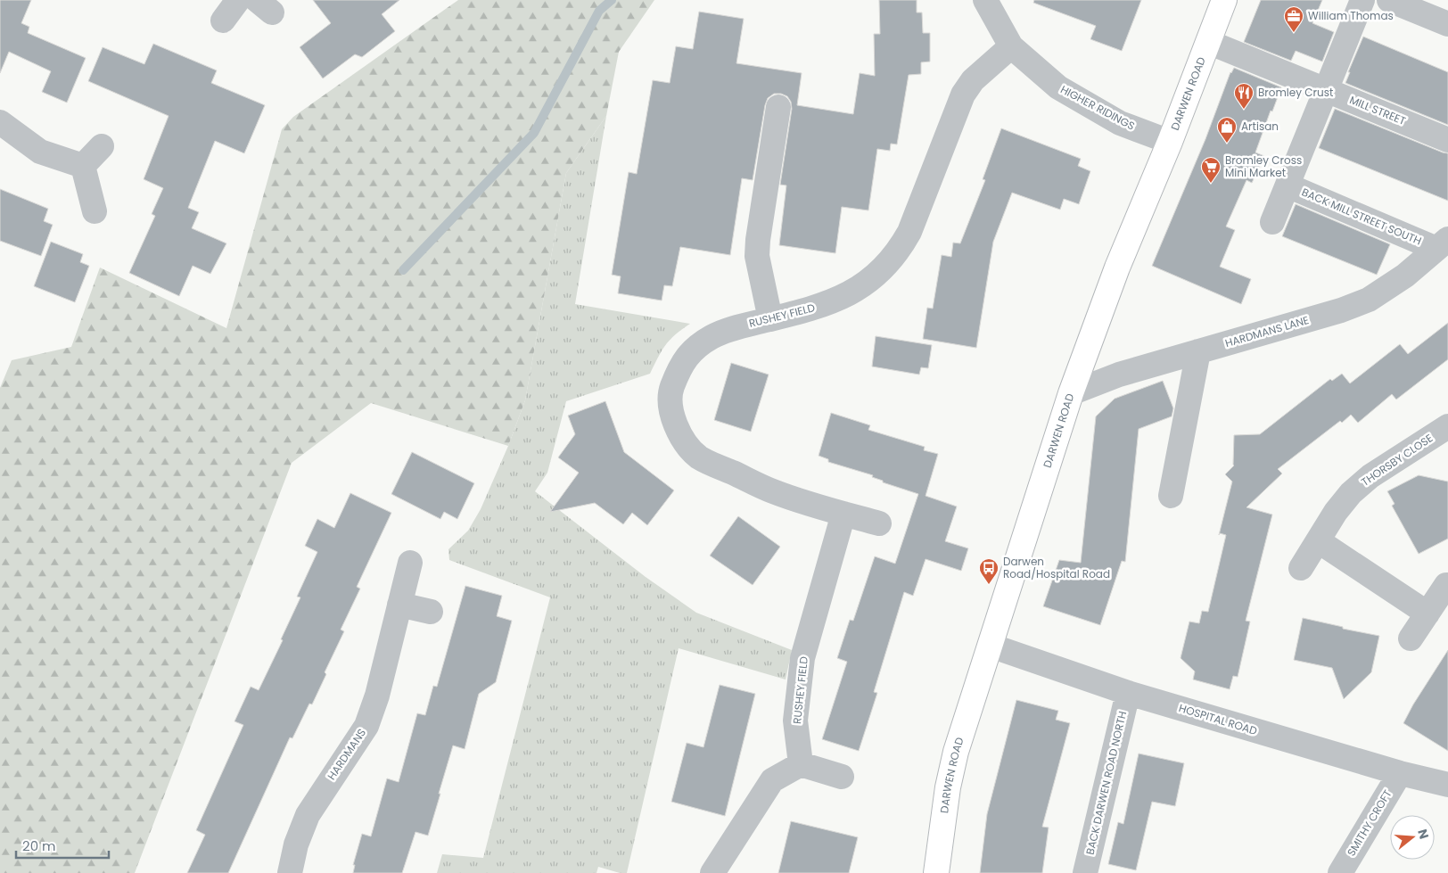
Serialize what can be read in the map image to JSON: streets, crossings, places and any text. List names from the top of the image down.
{
  "streets": {
    "main road": ["DARWEN ROAD"],
    "street": [
      "HIGHER RIDINGS",
      "MILL STREET",
      "BACK MILL STREET SOUTH",
      "RUSHEY FIELD",
      "HARDMANS LANE",
      "THORSBY CLOSE",
      "HOSPITAL ROAD",
      "HARDMANS",
      "BACK DARWEN ROAD NORTH",
      "SMITHY CROFT"
    ]
  },
  "crossings": [
    ["DARWEN ROAD", "HIGHER RIDINGS"],
    ["DARWEN ROAD", "MILL STREET"],
    ["DARWEN ROAD", "HARDMANS LANE"],
    ["DARWEN ROAD", "HOSPITAL ROAD"],
    ["HIGHER RIDINGS", "RUSHEY FIELD"],
    ["BACK MILL STREET SOUTH", "HARDMANS LANE"],
    ["HOSPITAL ROAD", "BACK DARWEN ROAD NORTH"],
    ["HOSPITAL ROAD", "SMITHY CROFT"]
  ],
  "places": {
    "office": ["William Thomas"],
    "restaurant": ["Bromley Crust"],
    "shop": ["Artisan"],
    "supermarket": ["Bromley Cross Mini Market"],
    "bus stop": ["Darwen Road/Hospital Road"]
  },
  "scale_bar": "20 m",
  "north": "right"
}
